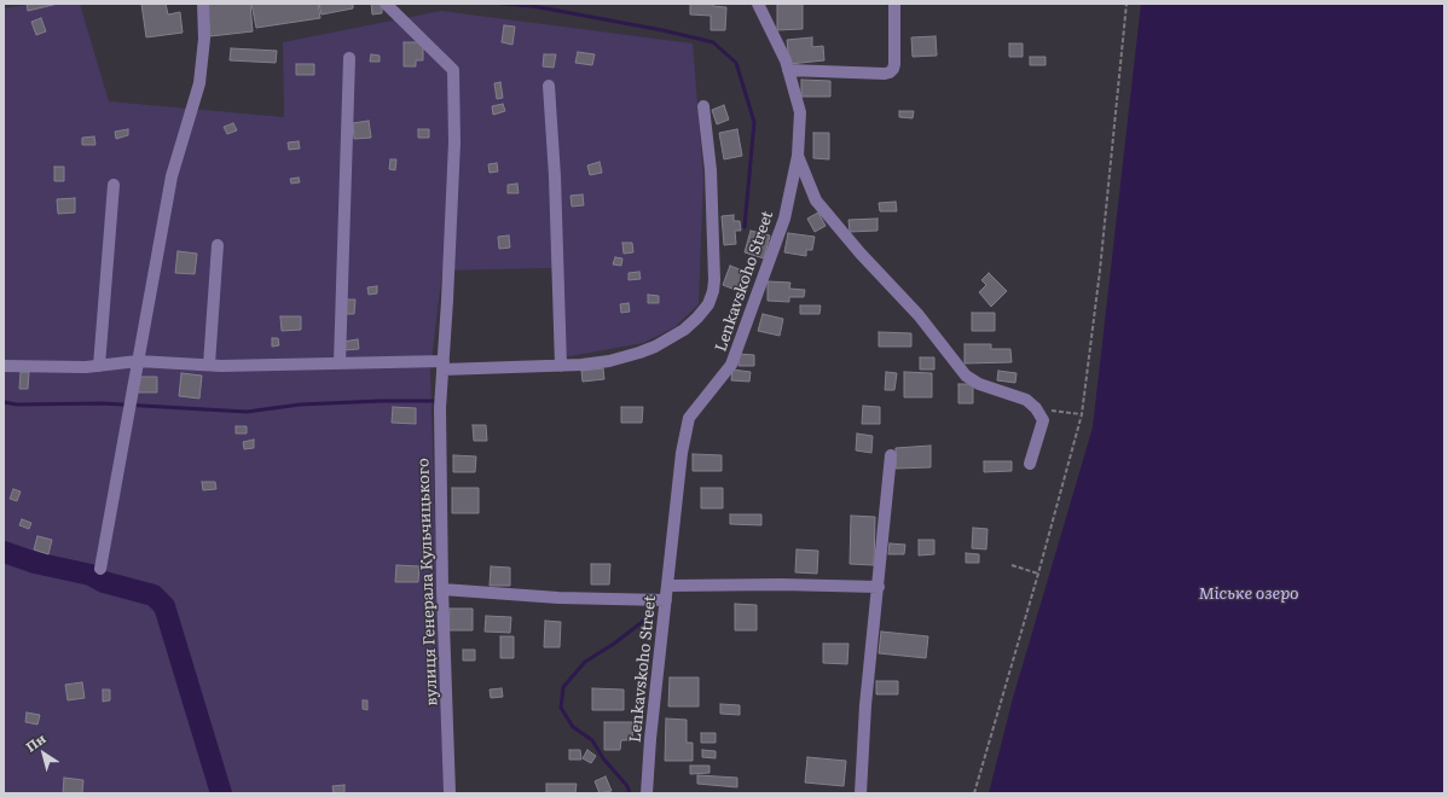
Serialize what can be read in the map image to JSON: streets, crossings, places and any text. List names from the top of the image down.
{
  "streets": {
    "street": ["Lenkavskoho Street", "вулиця Генерала Кульчицького"]
  },
  "water": ["Міське озеро"],
  "north": "top left"
}
